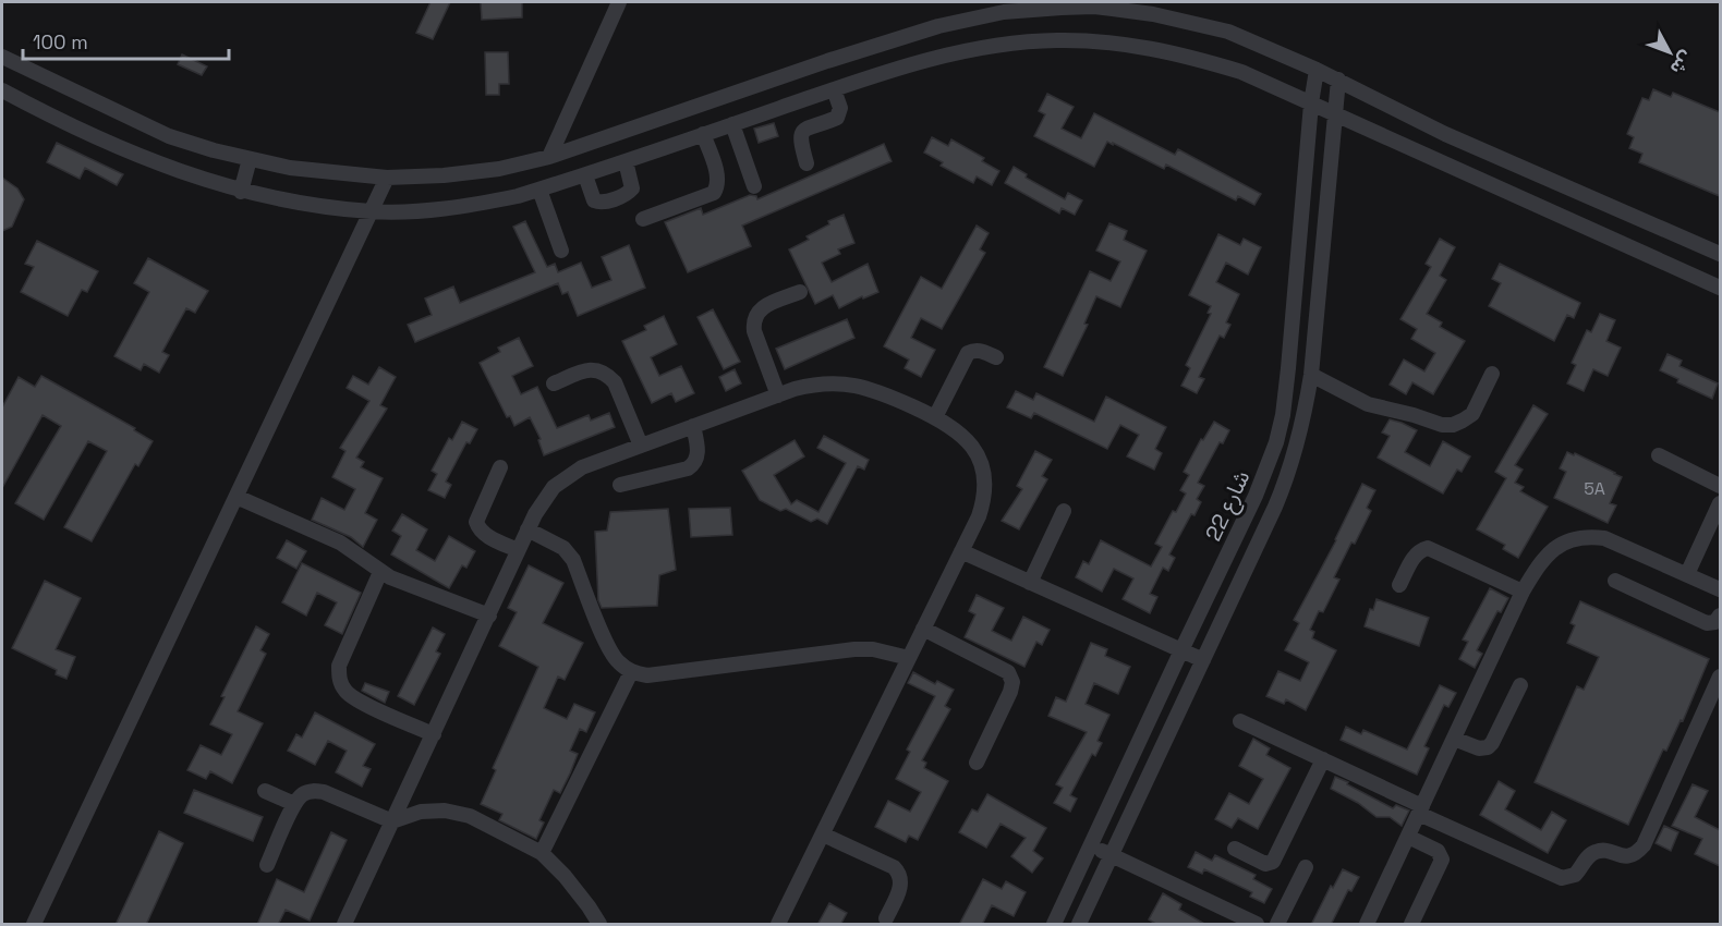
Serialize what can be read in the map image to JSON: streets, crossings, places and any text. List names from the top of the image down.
{
  "streets": {
    "street": ["شارع 22"]
  },
  "house_numbers": ["5A"],
  "scale_bar": "100 m",
  "north": "bottom right"
}
